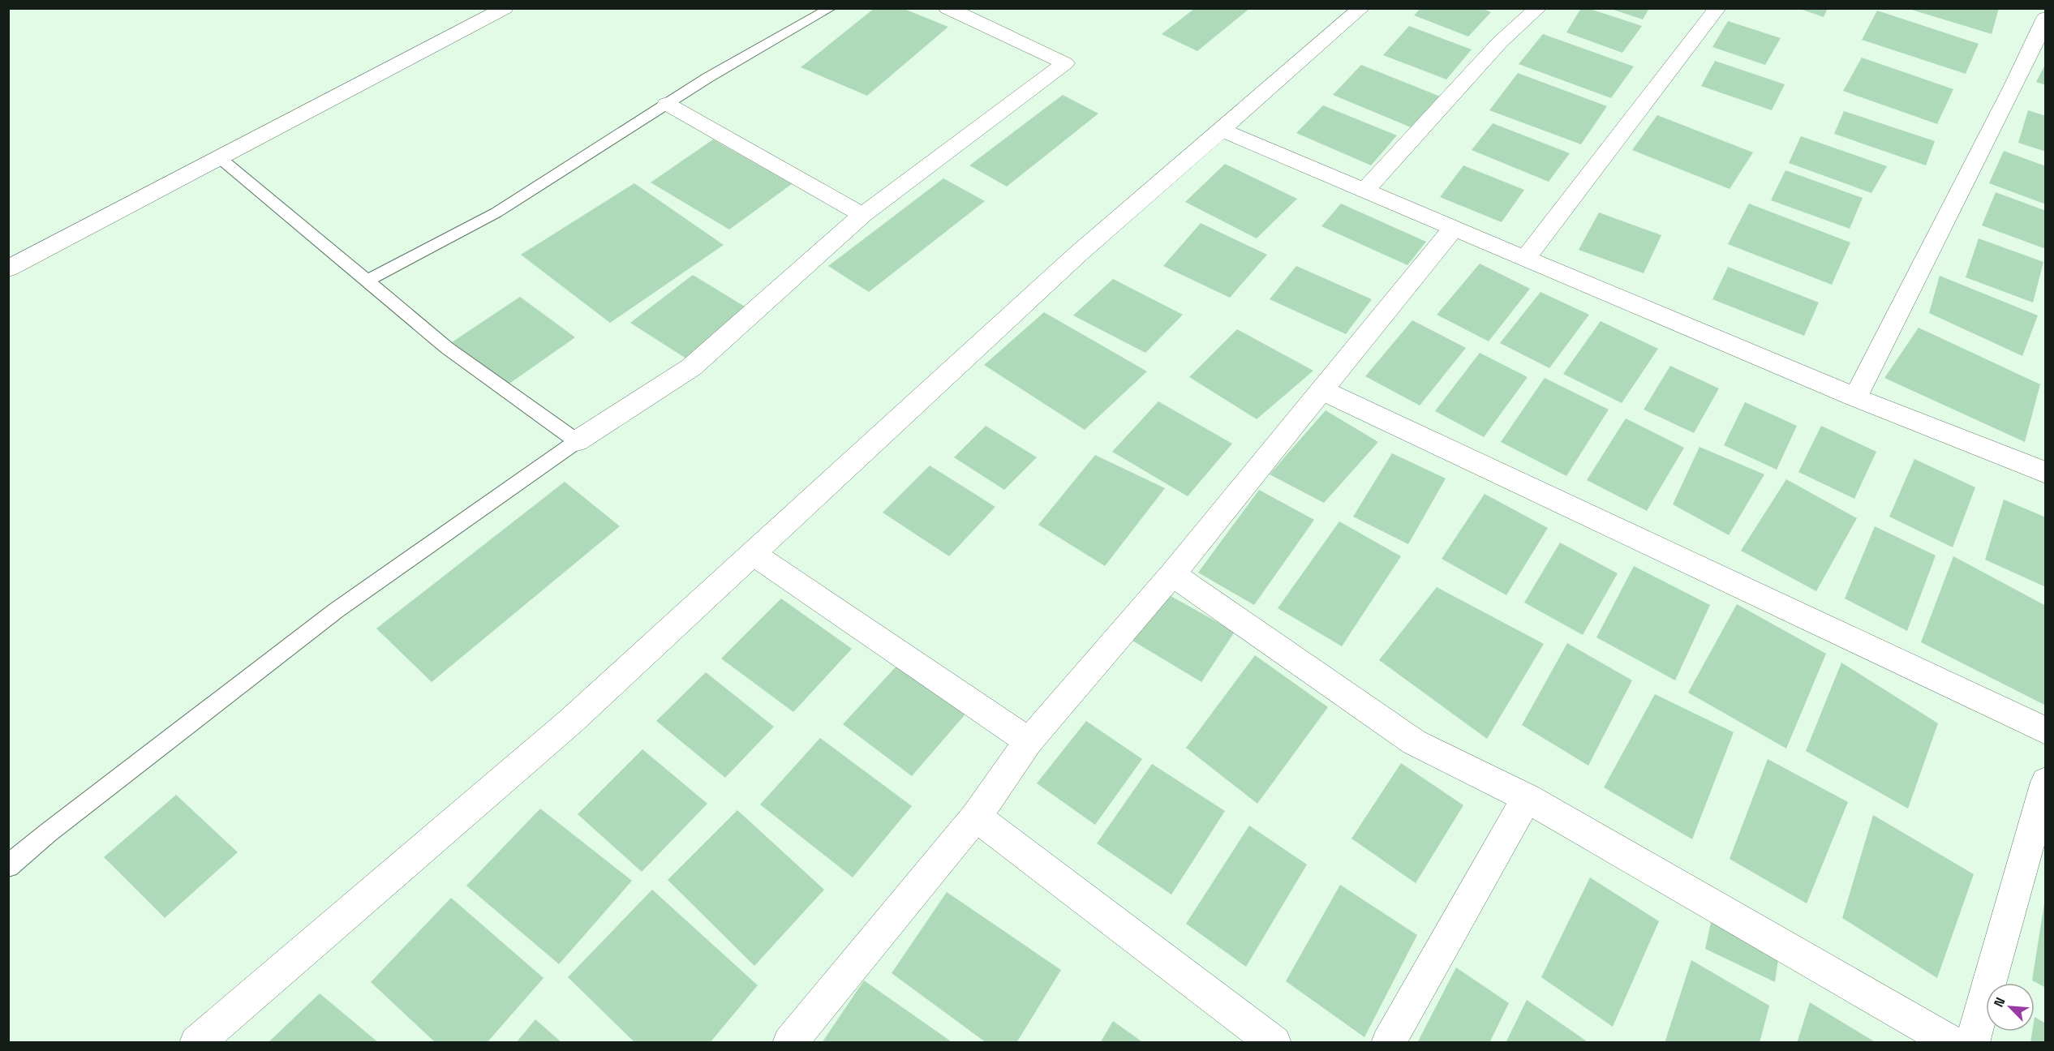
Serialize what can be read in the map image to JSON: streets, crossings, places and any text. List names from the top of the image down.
{
  "north": "top left"
}
